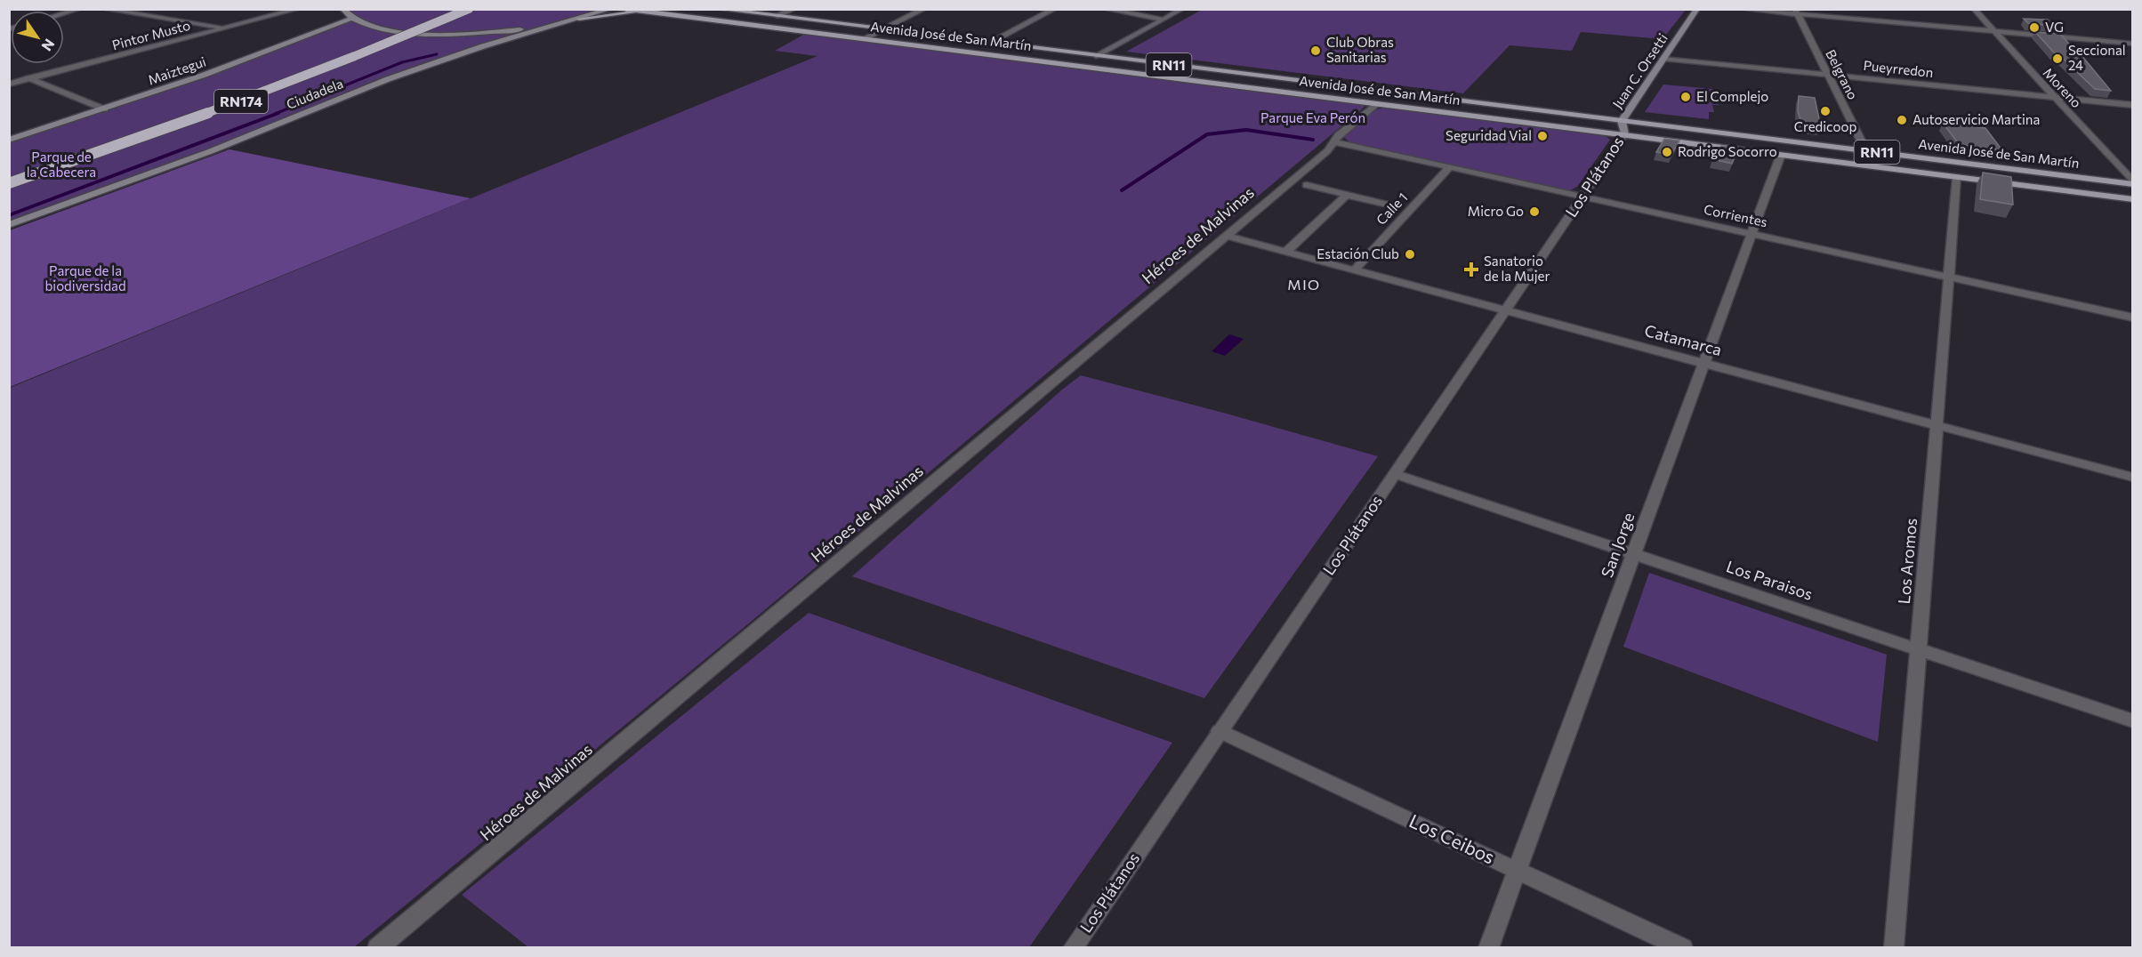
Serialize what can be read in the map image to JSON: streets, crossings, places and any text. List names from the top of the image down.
{
  "streets": {
    "highway": ["RN174"],
    "main road": [
      "Avenida José de San Martín",
      "RN11",
      "Maiztegui",
      "Juan C. Orsetti",
      "Ciudadela",
      "Los Plátanos"
    ],
    "street": [
      "Pintor Musto",
      "Pueyrredon",
      "Belgrano",
      "Moreno",
      "Calle 1",
      "Corrientes",
      "Héroes de Malvinas",
      "Catamarca",
      "San Jorge",
      "Los Aromos",
      "Los Paraisos",
      "Los Ceibos"
    ]
  },
  "crossings": [
    ["Avenida José de San Martín", "Juan C. Orsetti"],
    ["Avenida José de San Martín", "Belgrano"],
    ["Avenida José de San Martín", "Moreno"],
    ["Avenida José de San Martín", "Los Plátanos"],
    ["Avenida José de San Martín", "Héroes de Malvinas"],
    ["Avenida José de San Martín", "San Jorge"],
    ["Avenida José de San Martín", "Los Aromos"],
    ["Pueyrredon", "Juan C. Orsetti"],
    ["Pueyrredon", "Belgrano"],
    ["Pueyrredon", "Moreno"],
    ["Juan C. Orsetti", "Los Plátanos"],
    ["Los Plátanos", "Corrientes"],
    ["Los Plátanos", "Catamarca"],
    ["Los Plátanos", "Los Paraisos"],
    ["Los Plátanos", "Los Ceibos"],
    ["Calle 1", "Corrientes"],
    ["Calle 1", "Catamarca"],
    ["Corrientes", "Héroes de Malvinas"],
    ["Corrientes", "San Jorge"],
    ["Corrientes", "Los Aromos"],
    ["Héroes de Malvinas", "Catamarca"],
    ["Catamarca", "San Jorge"],
    ["Catamarca", "Los Aromos"],
    ["San Jorge", "Los Paraisos"],
    ["San Jorge", "Los Ceibos"],
    ["Los Aromos", "Los Paraisos"]
  ],
  "districts": ["MIO"],
  "parks": ["Parque Eva Perón", "Parque de la Cabecera", "Parque de la biodiversidad"],
  "places": {
    "other": [
      "VG",
      "Club Obras Sanitarias",
      "Seccional 24",
      "El Complejo",
      "Credicoop",
      "Autoservicio Martina",
      "Seguridad Vial",
      "Rodrigo Socorro",
      "Micro Go",
      "Estación Club"
    ],
    "health": ["Sanatorio de la Mujer"]
  },
  "north": "bottom right"
}
